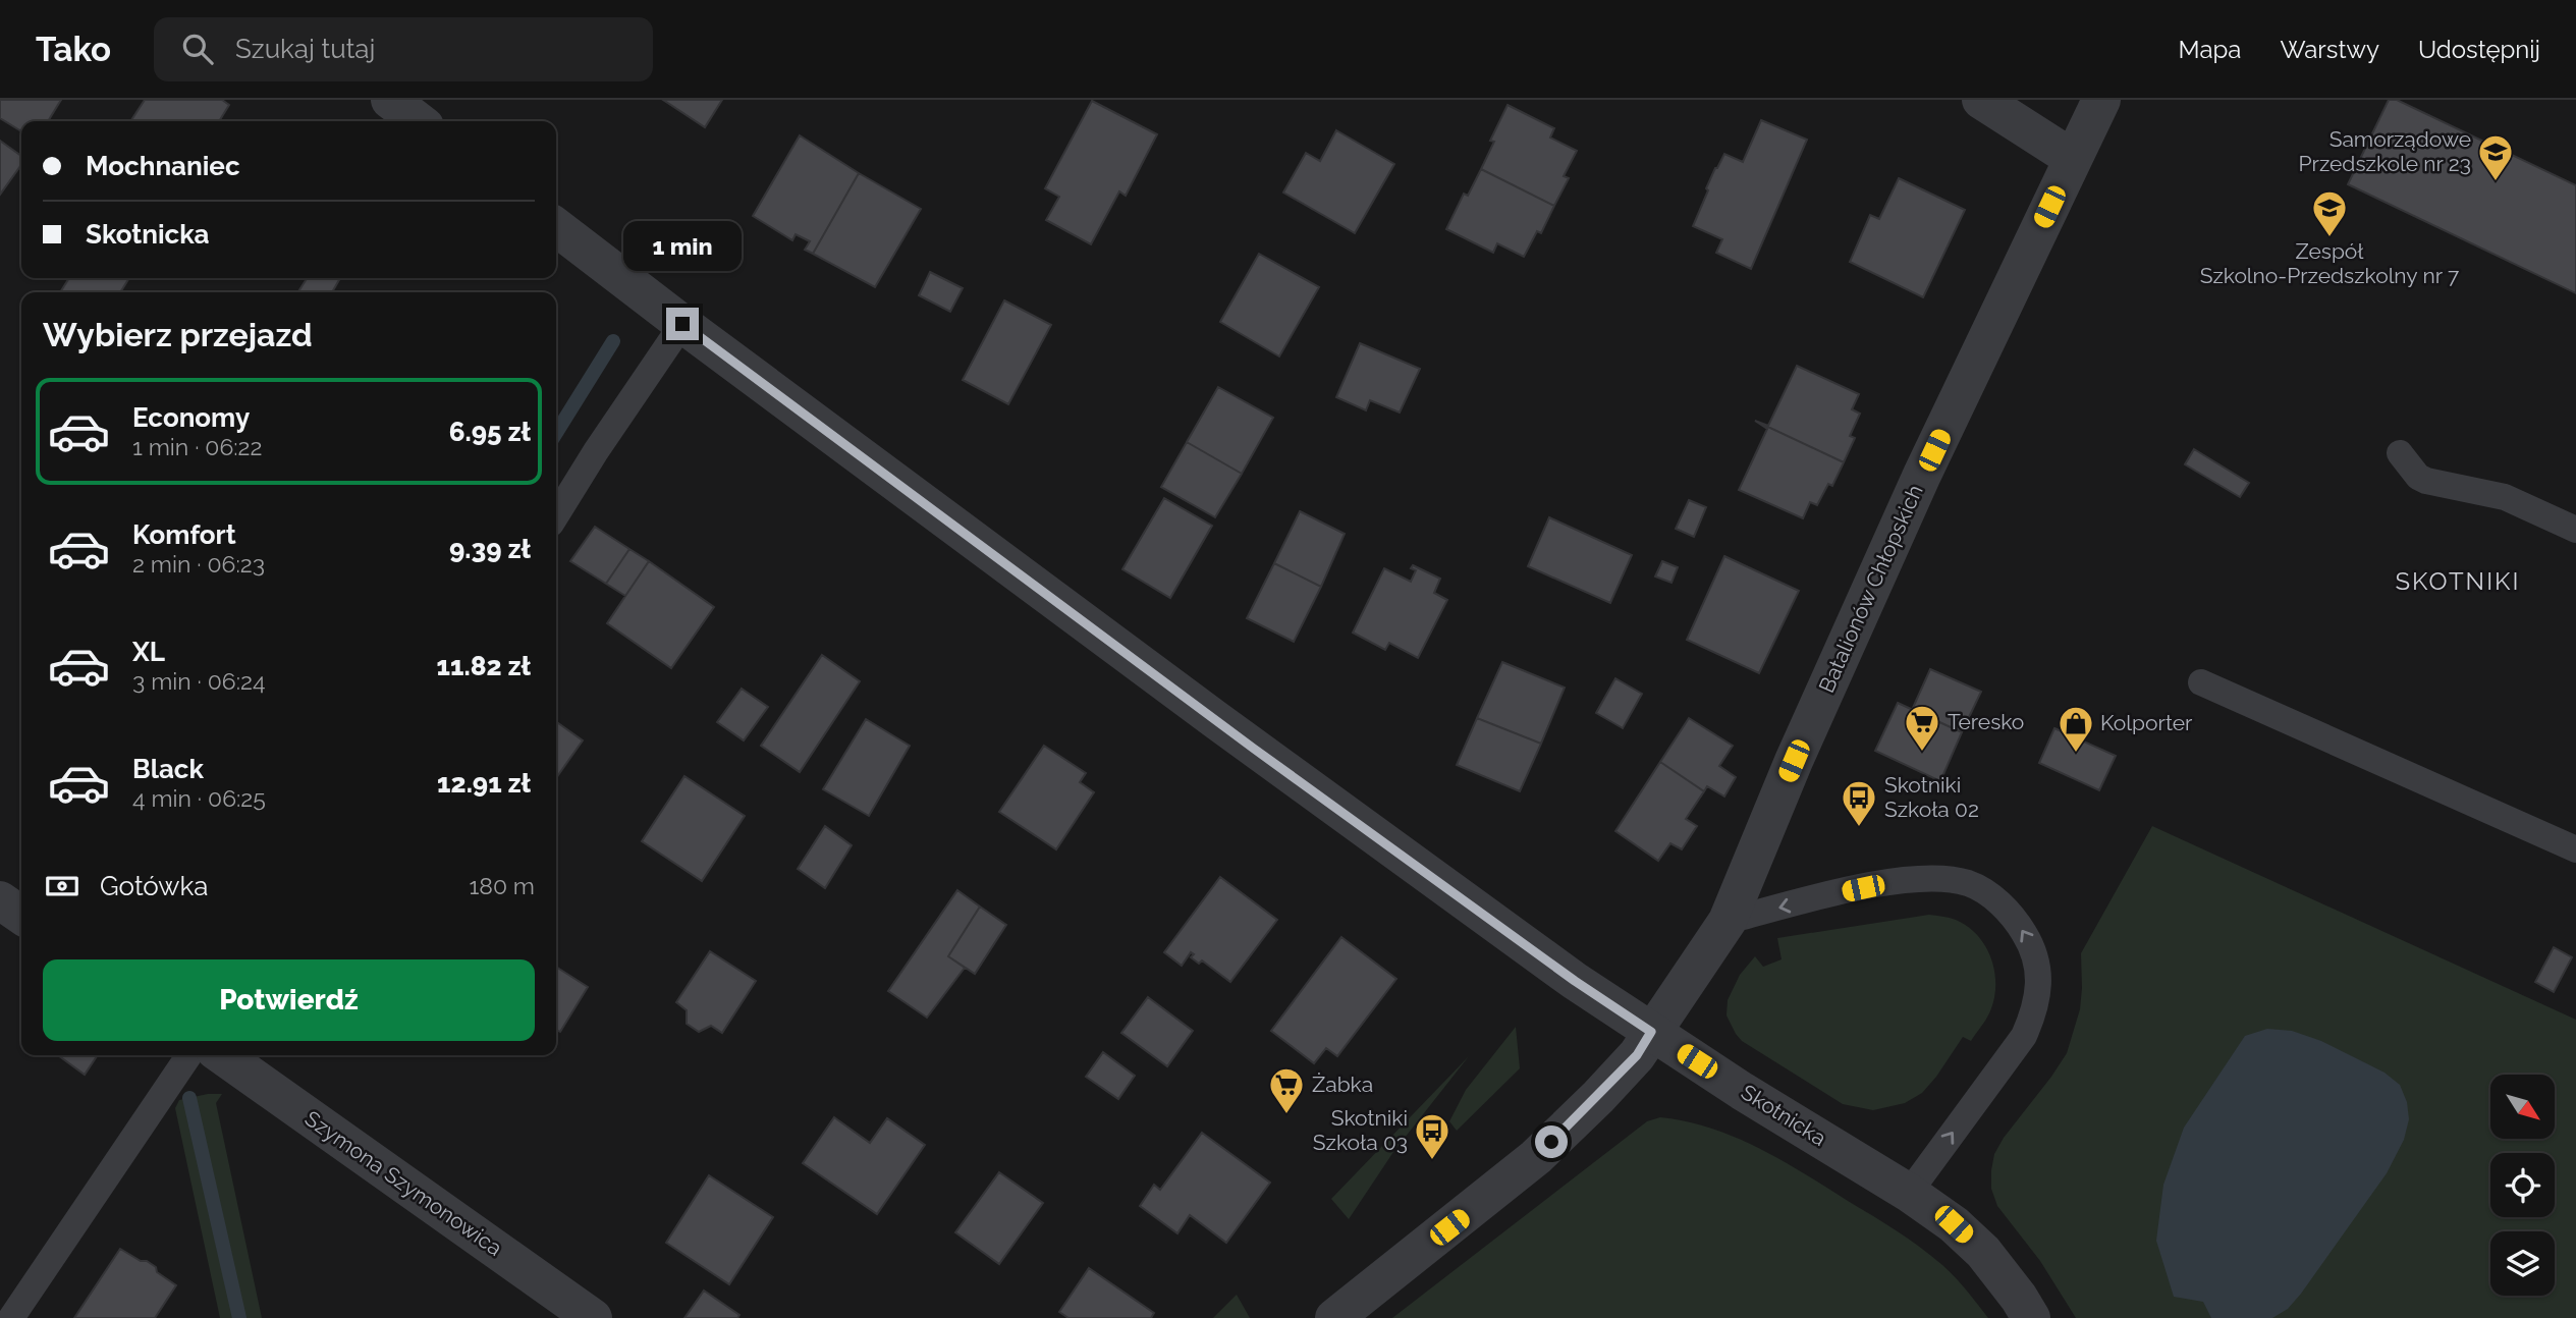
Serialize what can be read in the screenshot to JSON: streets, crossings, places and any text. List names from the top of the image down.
{
  "streets": {
    "street": ["Batalionów Chłopskich", "Skotnicka", "Szymona Szymonowica"]
  },
  "crossings": [
    ["Batalionów Chłopskich", "Skotnicka"]
  ],
  "districts": ["SKOTNIKI"],
  "places": {
    "school or university": ["Samorządowe Przedszkole nr 23", "Zespół Szkolno-Przedszkolny nr 7"],
    "supermarket": ["Teresko", "Żabka"],
    "shop": ["Kolporter"],
    "bus stop": ["Skotniki Szkoła 02", "Skotniki Szkoła 03"]
  },
  "north": "bottom right",
  "page": {
    "header": "Tako",
    "search": "Szukaj tutaj",
    "nav": ["Mapa", "Warstwy", "Udostępnij"],
    "banner": ["Mochnaniec", "Skotnicka"],
    "bubble": "1 min",
    "heading": "Wybierz przejazd",
    "list": [
      {
        "name": "Economy",
        "note": "1 min · 06:22",
        "value": "6.95 zł"
      },
      {
        "name": "Komfort",
        "note": "2 min · 06:23",
        "value": "9.39 zł"
      },
      {
        "name": "XL",
        "note": "3 min · 06:24",
        "value": "11.82 zł"
      },
      {
        "name": "Black",
        "note": "4 min · 06:25",
        "value": "12.91 zł"
      }
    ],
    "pay": ["Gotówka", "180 m"],
    "buttons": "Potwierdź"
  }
}
